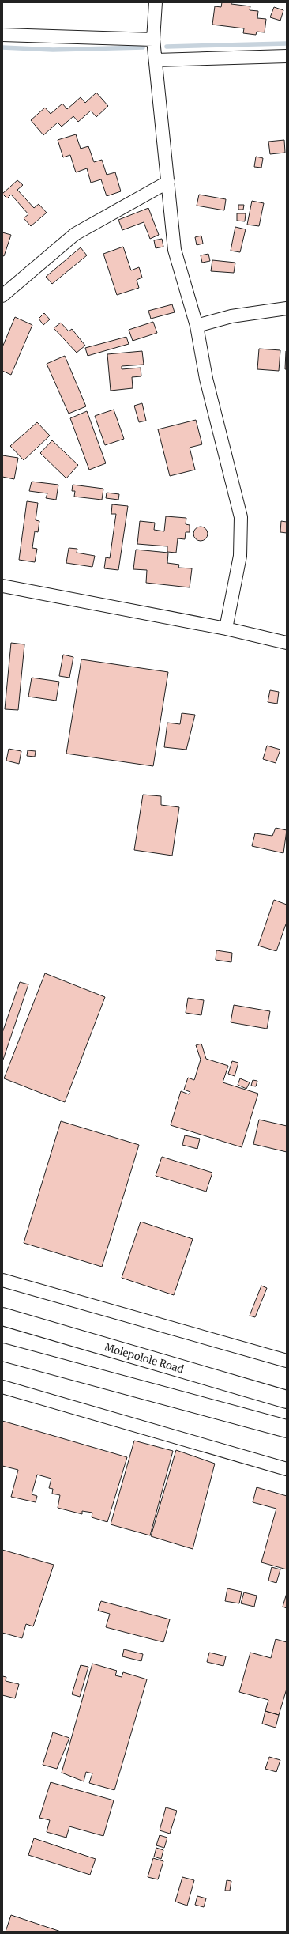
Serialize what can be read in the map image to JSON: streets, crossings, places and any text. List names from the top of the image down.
{
  "streets": {
    "main road": ["Molepolole Road"]
  }
}
